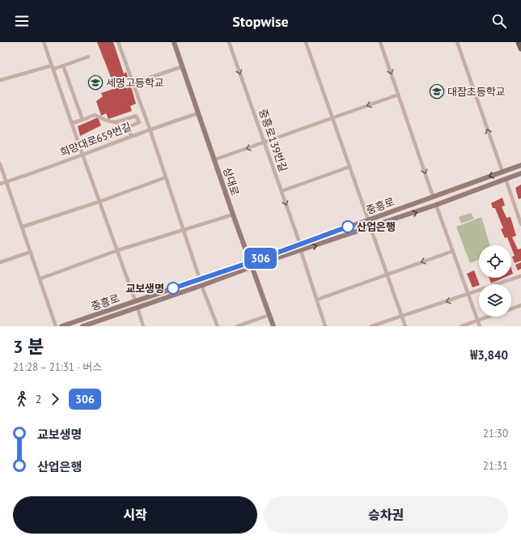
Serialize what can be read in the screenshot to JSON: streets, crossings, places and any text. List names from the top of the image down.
{
  "streets": {
    "main road": ["상대로", "중흥로"],
    "street": ["희망대로659번길", "중흥로139번길"]
  },
  "crossings": [
    ["희망대로659번길", "상대로"],
    ["중흥로139번길", "중흥로"],
    ["상대로", "중흥로"]
  ],
  "one_way": ["중흥로139번길"],
  "places": {
    "school or university": ["세명고등학교", "대잠초등학교"],
    "other": ["산업은행", "교보생명"]
  },
  "lines": ["bus line 306"],
  "page": {
    "header": "Stopwise",
    "on_map": "306",
    "heading": ["3 분", "21:28 – 21:31 · 버스", "₩3,840"],
    "legs": ["2", "306"],
    "list": [
      {
        "name": "교보생명",
        "value": "21:30"
      },
      {
        "name": "산업은행",
        "value": "21:31"
      }
    ],
    "buttons": ["시작", "승차권"]
  }
}
